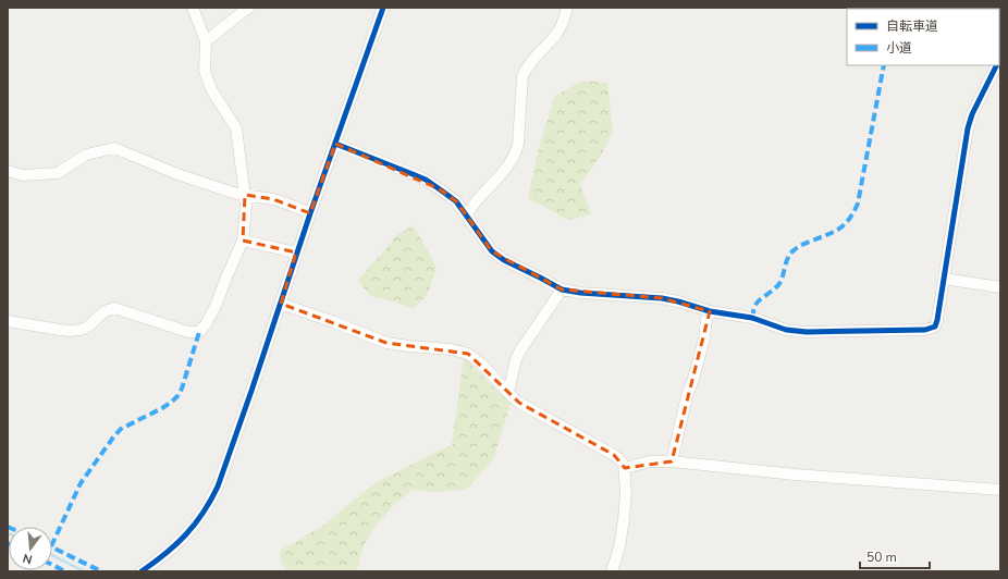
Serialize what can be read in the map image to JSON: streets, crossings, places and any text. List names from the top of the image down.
{
  "legend": ["自転車道", "小道"],
  "scale_bar": "50 m",
  "north": "bottom"
}
